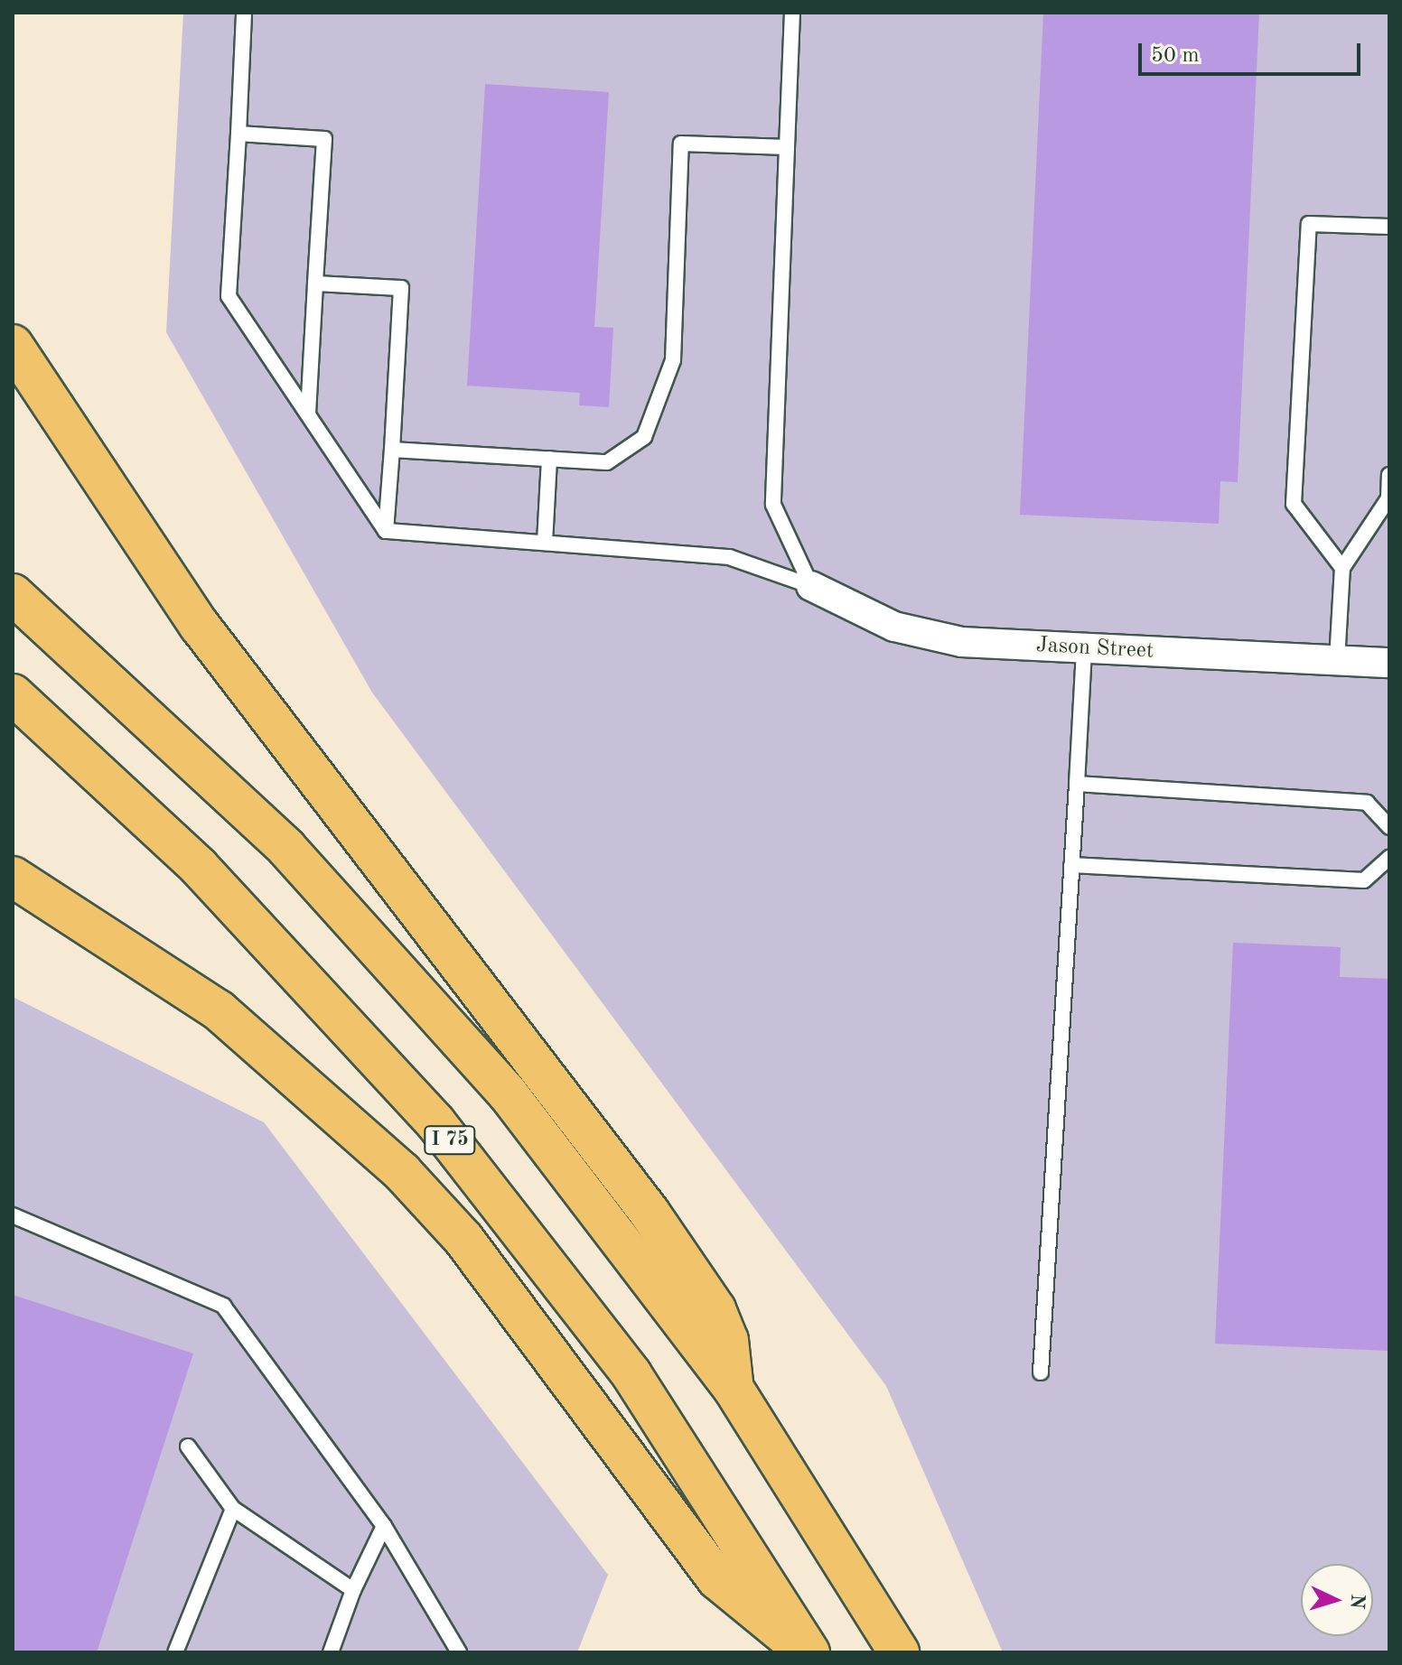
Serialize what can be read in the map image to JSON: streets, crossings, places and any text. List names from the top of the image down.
{
  "streets": {
    "highway": ["I 75"],
    "street": ["Jason Street"]
  },
  "scale_bar": "50 m",
  "north": "right"
}
